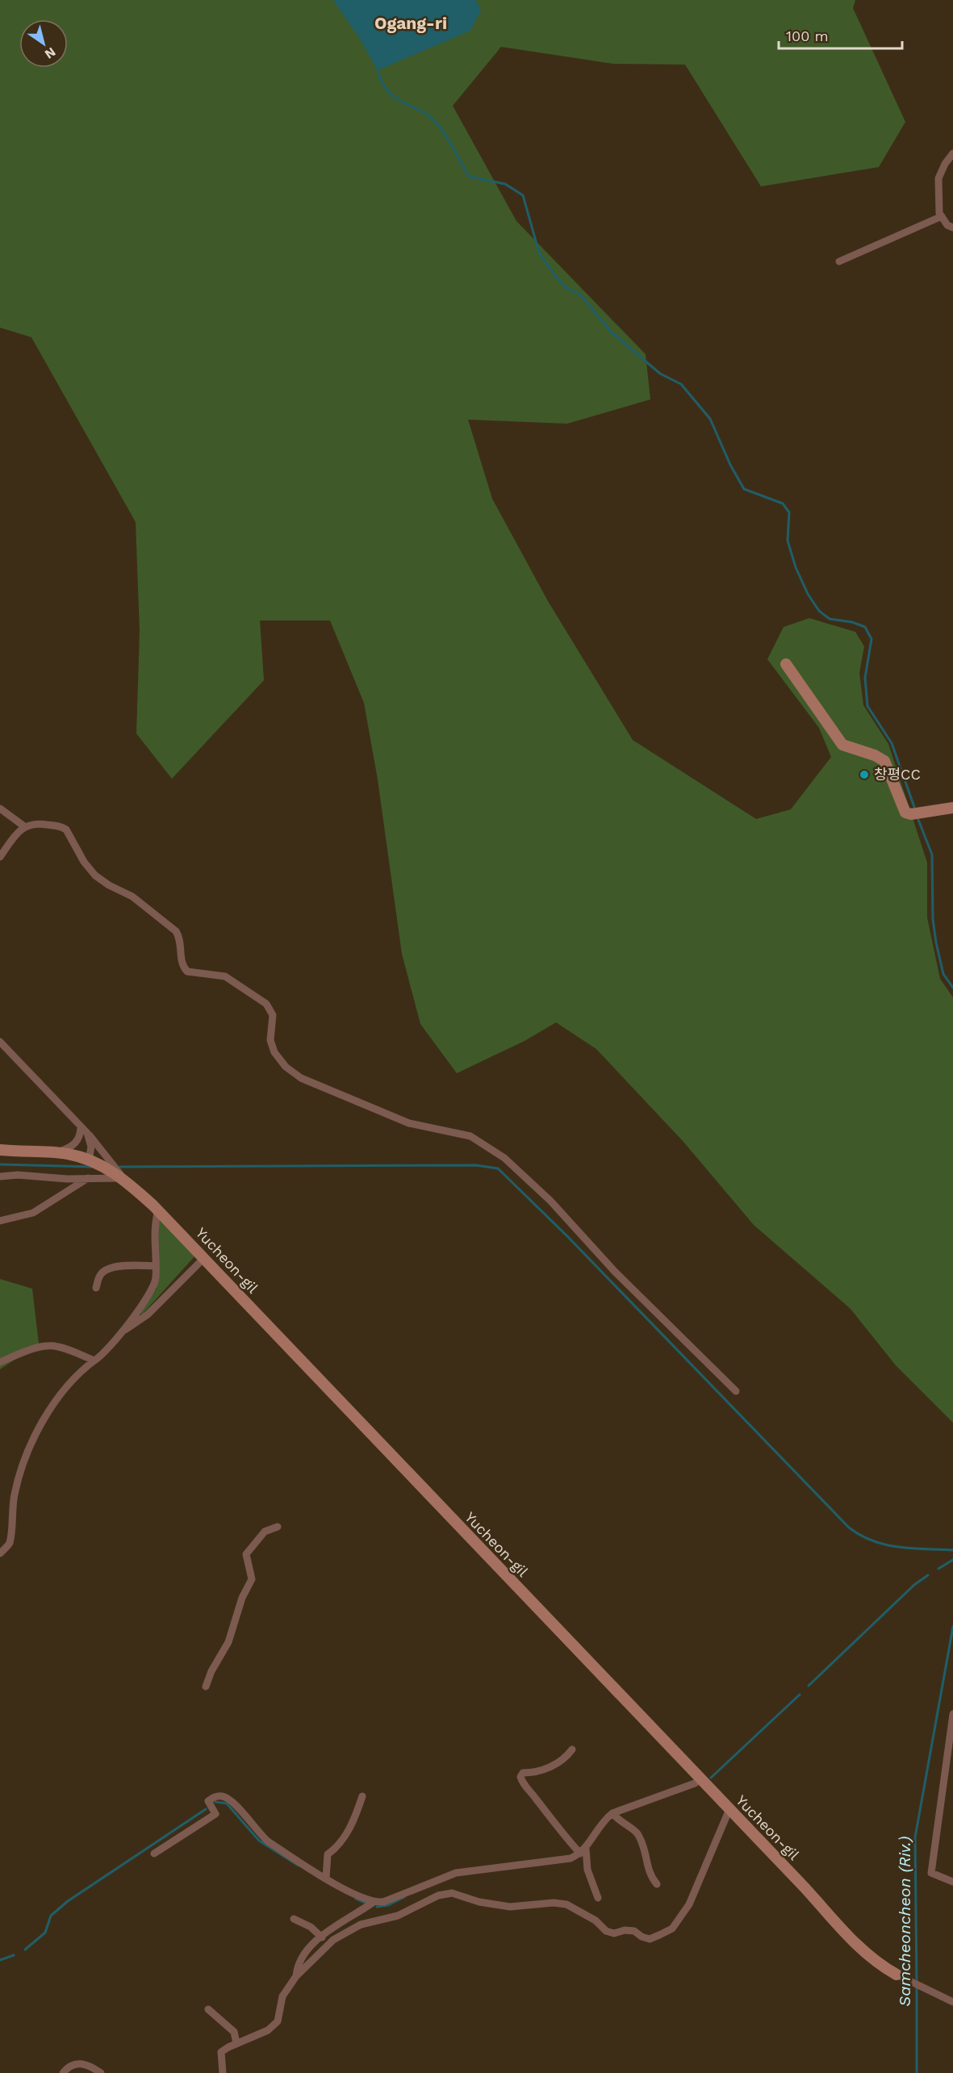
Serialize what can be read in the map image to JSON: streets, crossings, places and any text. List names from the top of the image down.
{
  "streets": {
    "street": ["Yucheon-gil"]
  },
  "districts": ["Ogang-ri"],
  "water": ["Samcheoncheon (Riv.)"],
  "places": ["창평CC"],
  "scale_bar": "100 m",
  "north": "bottom right"
}
